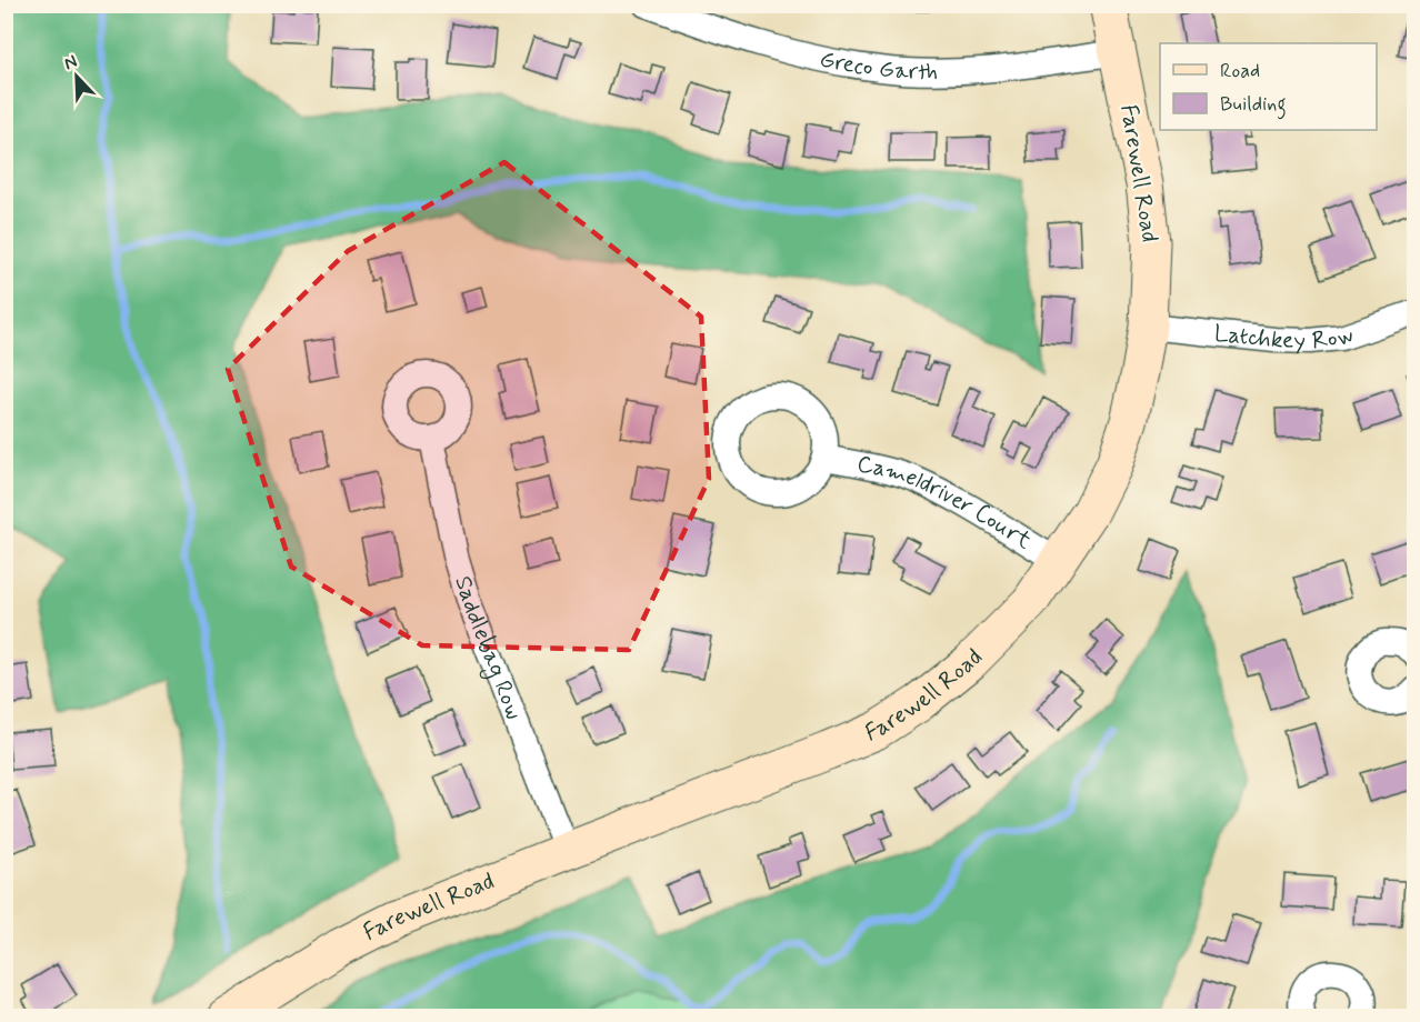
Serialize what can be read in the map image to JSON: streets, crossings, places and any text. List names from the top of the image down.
{
  "streets": {
    "street": [
      "Greco Garth",
      "Farewell Road",
      "Latchkey Row",
      "Cameldriver Court",
      "Saddlebag Row"
    ]
  },
  "crossings": [
    ["Greco Garth", "Farewell Road"],
    ["Farewell Road", "Latchkey Row"],
    ["Farewell Road", "Cameldriver Court"],
    ["Farewell Road", "Saddlebag Row"]
  ],
  "legend": ["Road", "Building"],
  "north": "top left"
}
